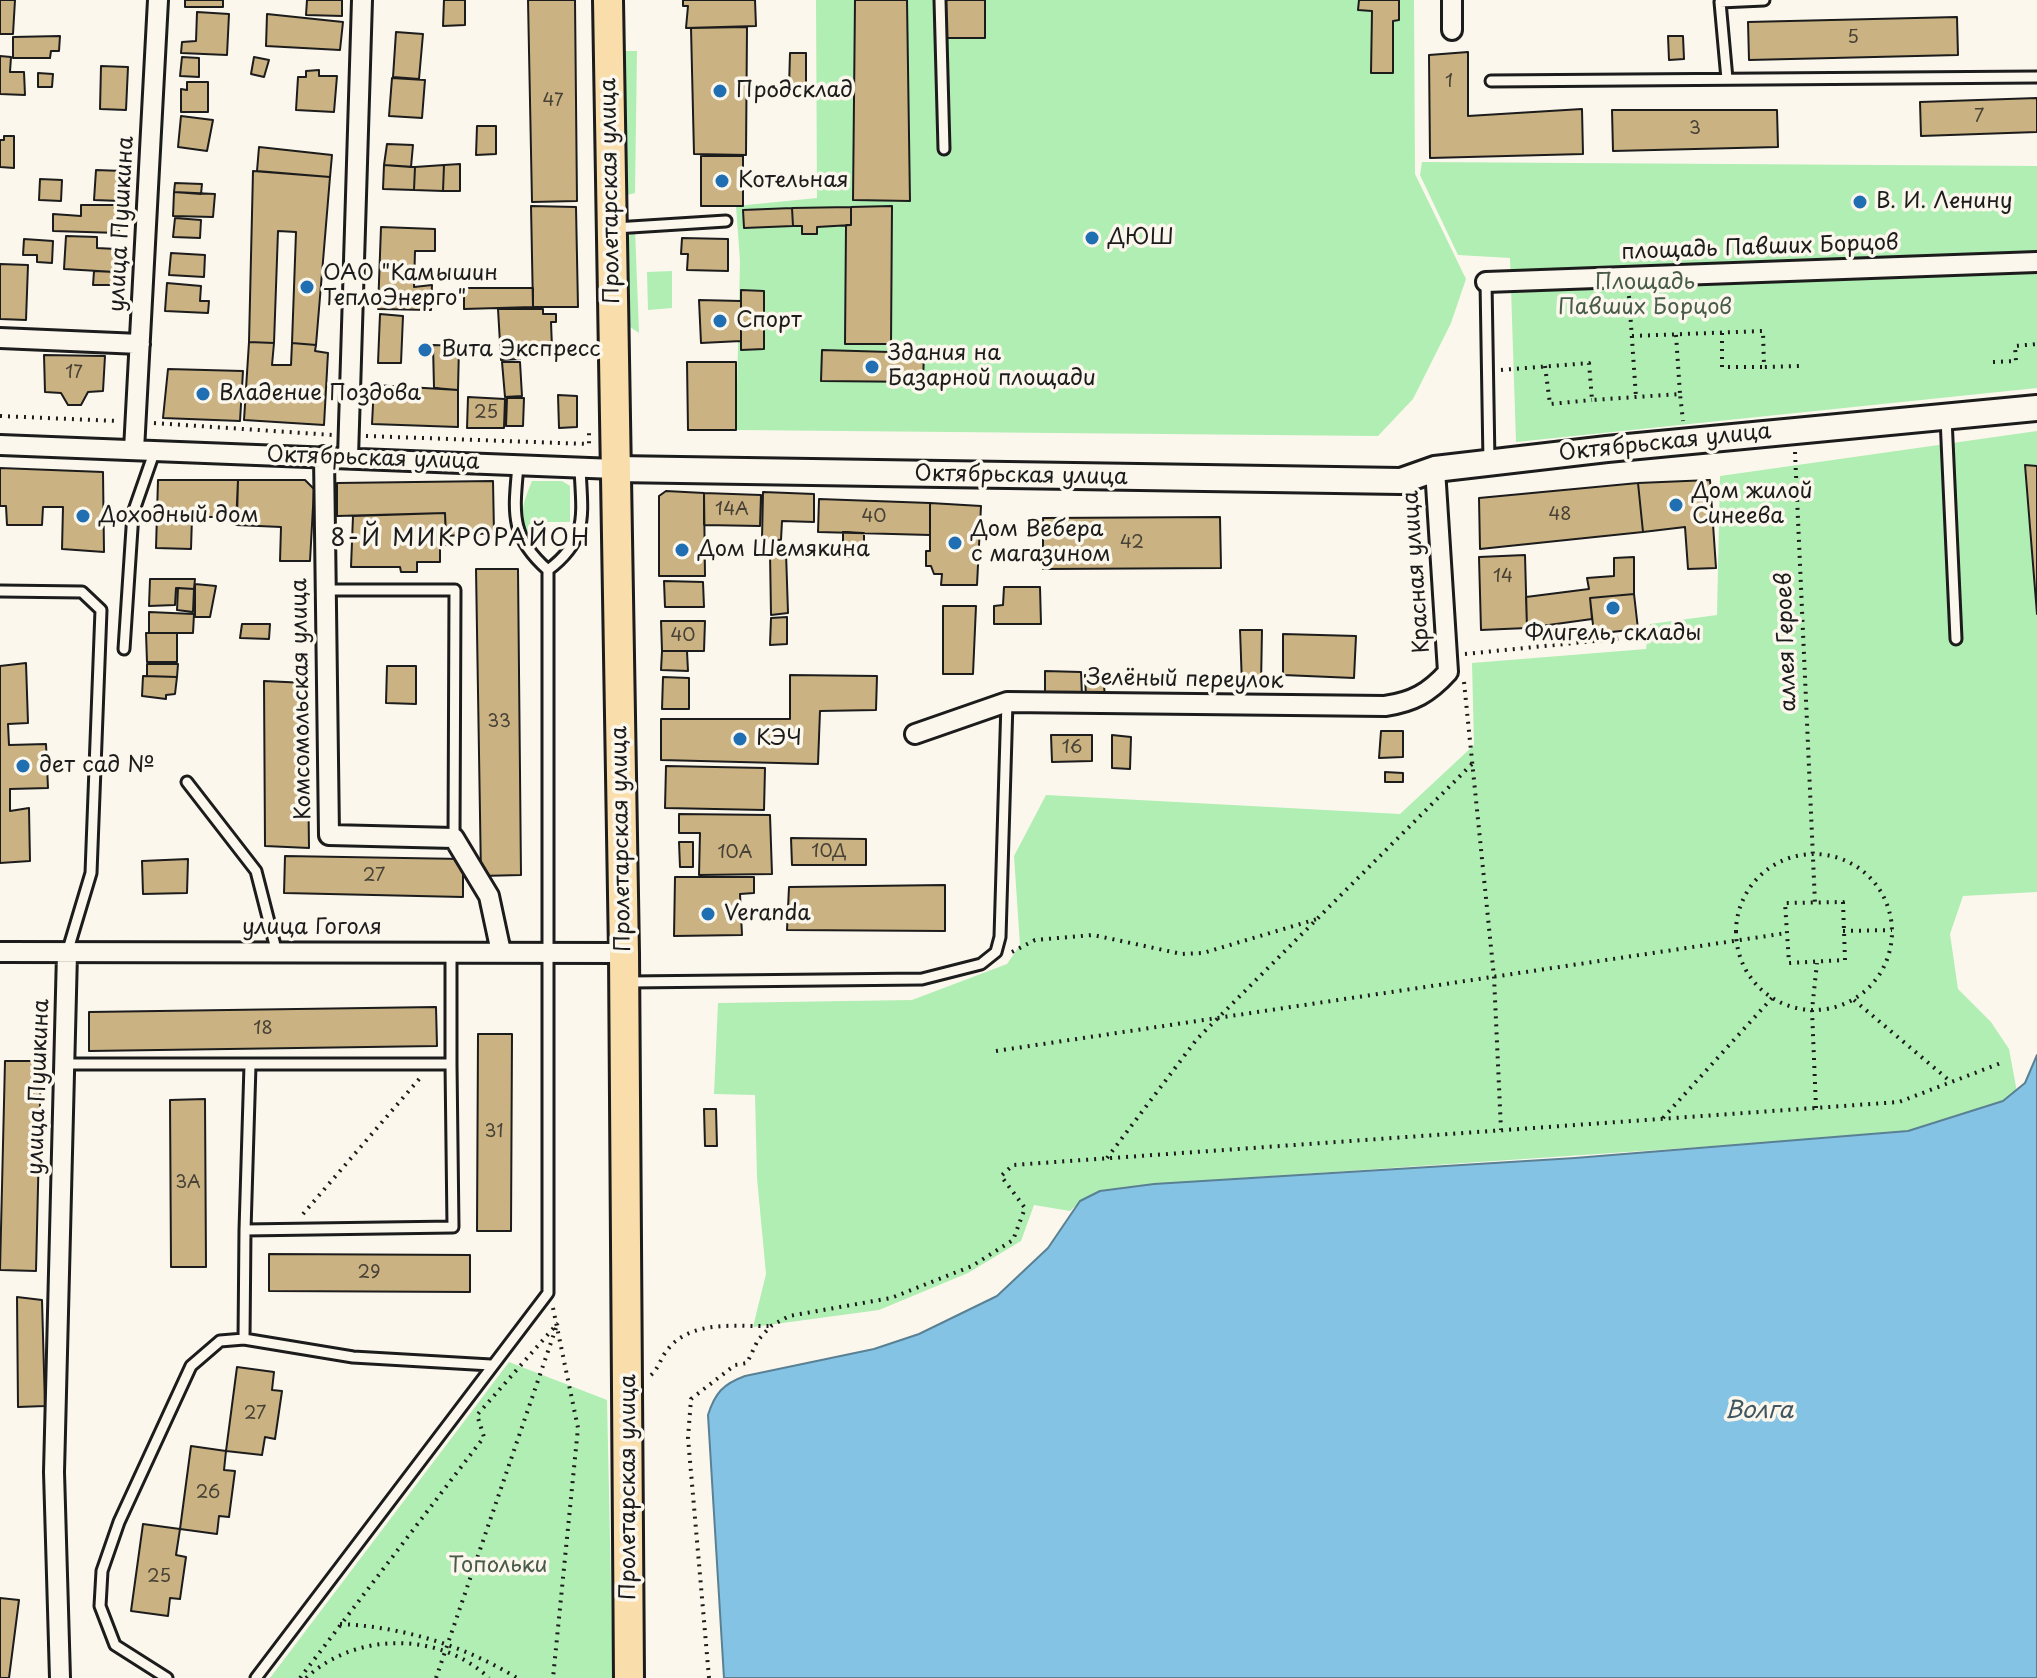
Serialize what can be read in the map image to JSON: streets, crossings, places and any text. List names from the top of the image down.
{
  "streets": {
    "main road": ["Пролетарская улица"],
    "street": [
      "улица Пушкина",
      "площадь Павших Борцов",
      "Октябрьская улица",
      "Красная улица",
      "Зелёный переулок",
      "Комсомольская улица",
      "улица Гоголя"
    ],
    "path": ["аллея Героев"]
  },
  "crossings": [
    ["Пролетарская улица", "Октябрьская улица"],
    ["Пролетарская улица", "улица Гоголя"],
    ["улица Пушкина", "Октябрьская улица"],
    ["улица Пушкина", "улица Гоголя"],
    ["Октябрьская улица", "Красная улица"],
    ["Октябрьская улица", "аллея Героев"],
    ["Октябрьская улица", "Комсомольская улица"],
    ["Красная улица", "Зелёный переулок"]
  ],
  "districts": ["8-Й МИКРОРАЙОН"],
  "water": ["Волга"],
  "parks": ["Площадь Павших Борцов", "Топольки"],
  "places": [
    "Продсклад",
    "Котельная",
    "В. И. Ленину",
    "ДЮШ",
    "ОАО \"Камышин ТеплоЭнерго\"",
    "Спорт",
    "Вита Экспресс",
    "Здания на Базарной площади",
    "Владение Поздова",
    "Дом жилой Синеева",
    "Доходный дом",
    "Дом Вебера с магазином",
    "Дом Шемякина",
    "Флигель, склады",
    "КЭЧ",
    "дет сад №",
    "Veranda"
  ],
  "house_numbers": [
    "5",
    "1",
    "47",
    "7",
    "3",
    "17",
    "25",
    "14А",
    "48",
    "40",
    "42",
    "14",
    "40",
    "33",
    "16",
    "10Д",
    "10А",
    "27",
    "18",
    "31",
    "3А",
    "29",
    "27",
    "26",
    "25"
  ]
}
